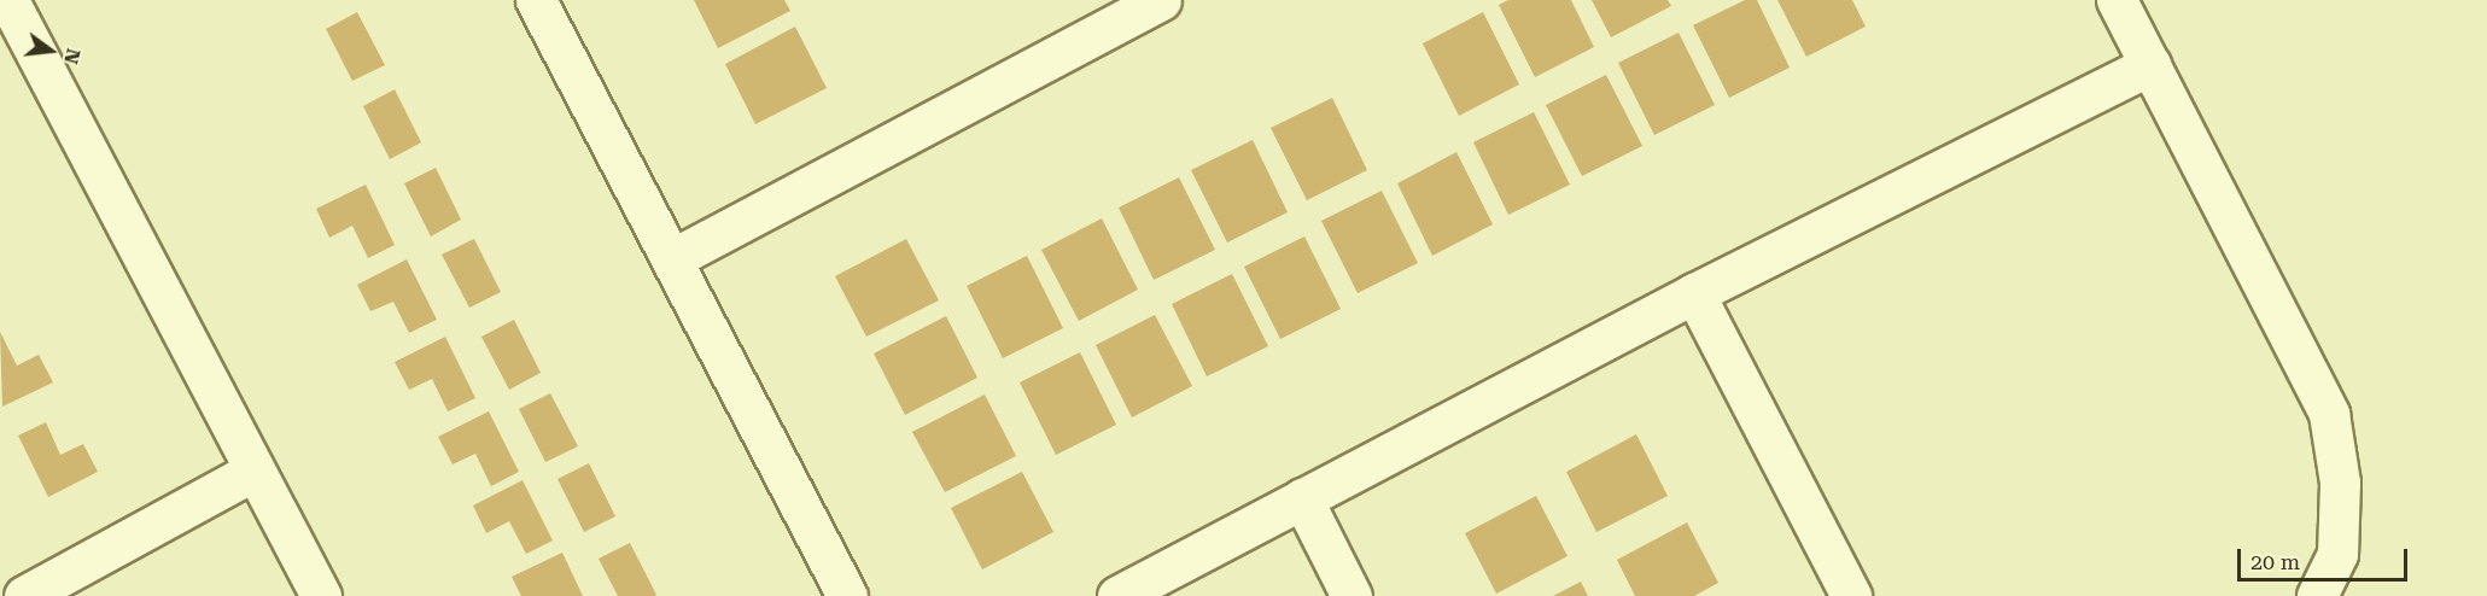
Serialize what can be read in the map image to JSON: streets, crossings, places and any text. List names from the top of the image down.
{
  "scale_bar": "20 m",
  "north": "right"
}
